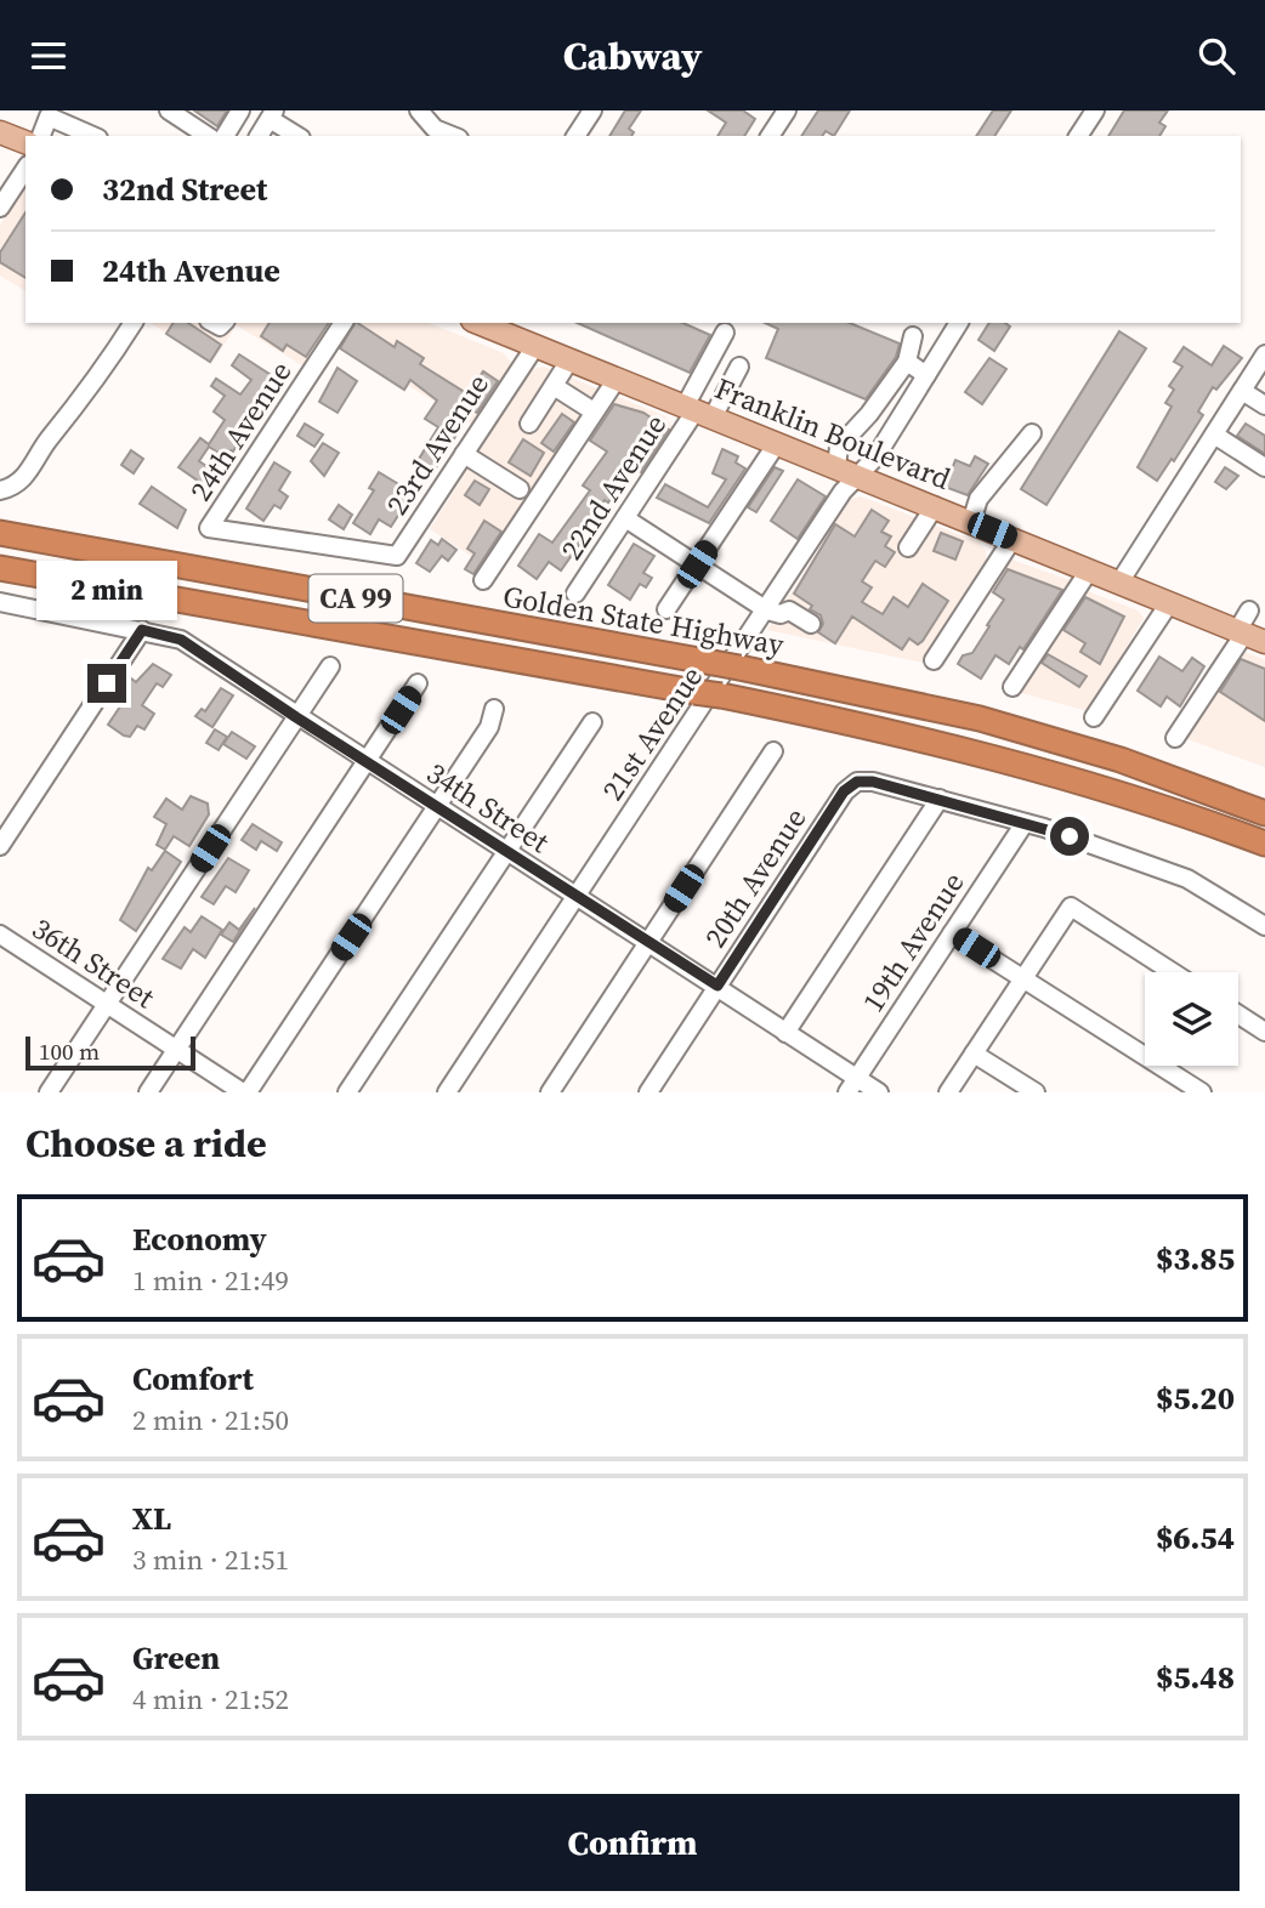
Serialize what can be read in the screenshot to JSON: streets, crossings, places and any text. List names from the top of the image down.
{
  "streets": {
    "highway": ["CA 99", "Golden State Highway"],
    "main road": ["Franklin Boulevard"],
    "street": [
      "24th Avenue",
      "23rd Avenue",
      "22nd Avenue",
      "21st Avenue",
      "34th Street",
      "20th Avenue",
      "19th Avenue",
      "36th Street"
    ]
  },
  "crossings": [
    ["24th Avenue", "23rd Avenue"],
    ["Franklin Boulevard", "23rd Avenue"],
    ["Franklin Boulevard", "22nd Avenue"],
    ["Franklin Boulevard", "21st Avenue"],
    ["21st Avenue", "34th Street"],
    ["34th Street", "20th Avenue"],
    ["34th Street", "19th Avenue"]
  ],
  "scale_bar": "100 m",
  "page": {
    "header": "Cabway",
    "banner": ["32nd Street", "24th Avenue"],
    "bubble": "2 min",
    "scale": "100 m",
    "heading": "Choose a ride",
    "list": [
      {
        "name": "Economy",
        "note": "1 min · 21:49",
        "value": "$3.85"
      },
      {
        "name": "Comfort",
        "note": "2 min · 21:50",
        "value": "$5.20"
      },
      {
        "name": "XL",
        "note": "3 min · 21:51",
        "value": "$6.54"
      },
      {
        "name": "Green",
        "note": "4 min · 21:52",
        "value": "$5.48"
      }
    ],
    "buttons": "Confirm"
  }
}
